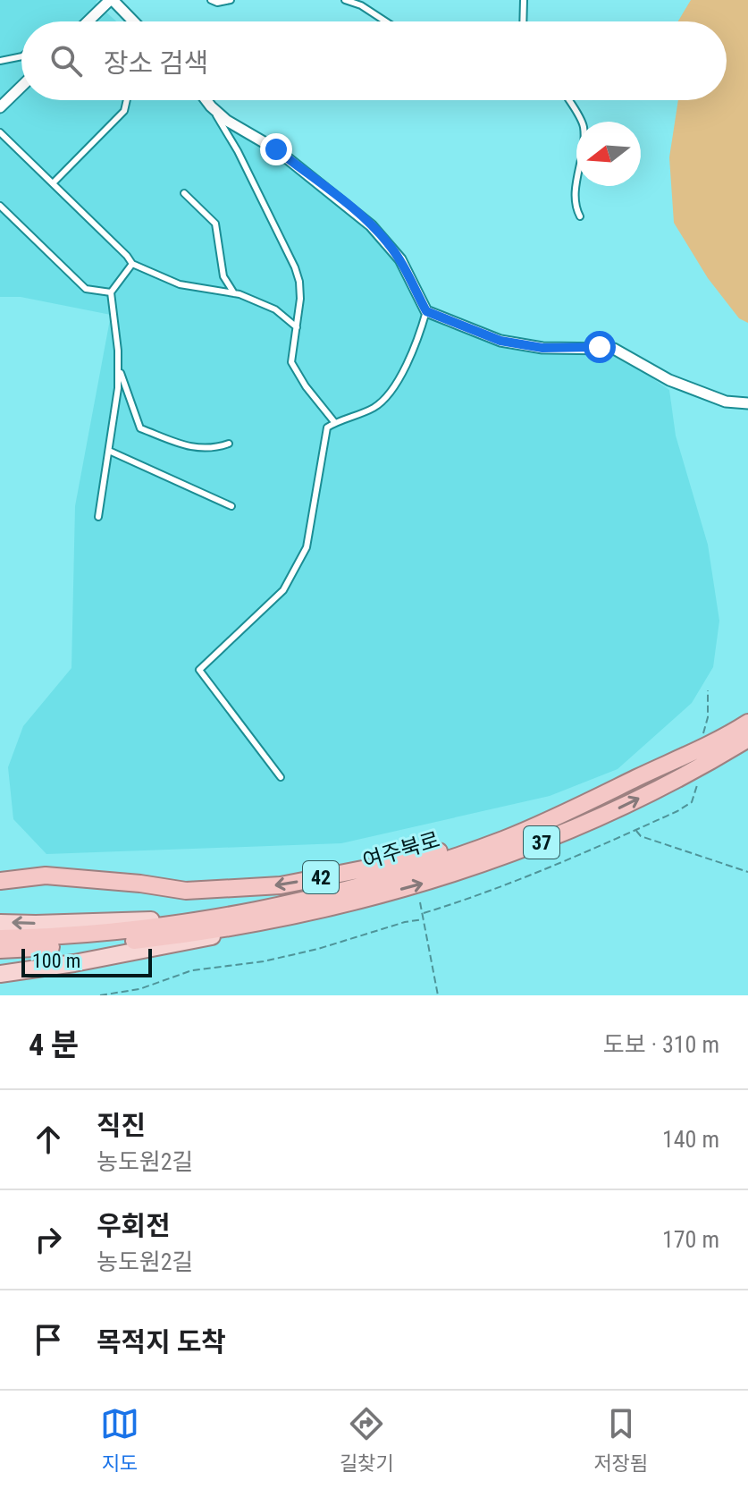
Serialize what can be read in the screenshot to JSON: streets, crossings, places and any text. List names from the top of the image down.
{
  "streets": {
    "highway": ["37", "여주북로", "42"]
  },
  "crossings": [
    ["여주북로", "42"]
  ],
  "scale_bar": "100 m",
  "north": "left",
  "page": {
    "search": "장소 검색",
    "scale": "100 m",
    "heading": ["4 분", "도보 · 310 m"],
    "list": [
      ["직진", "농도원2길", "140 m"],
      ["우회전", "농도원2길", "170 m"],
      "목적지 도착"
    ],
    "nav": ["지도", "길찾기", "저장됨"]
  }
}
